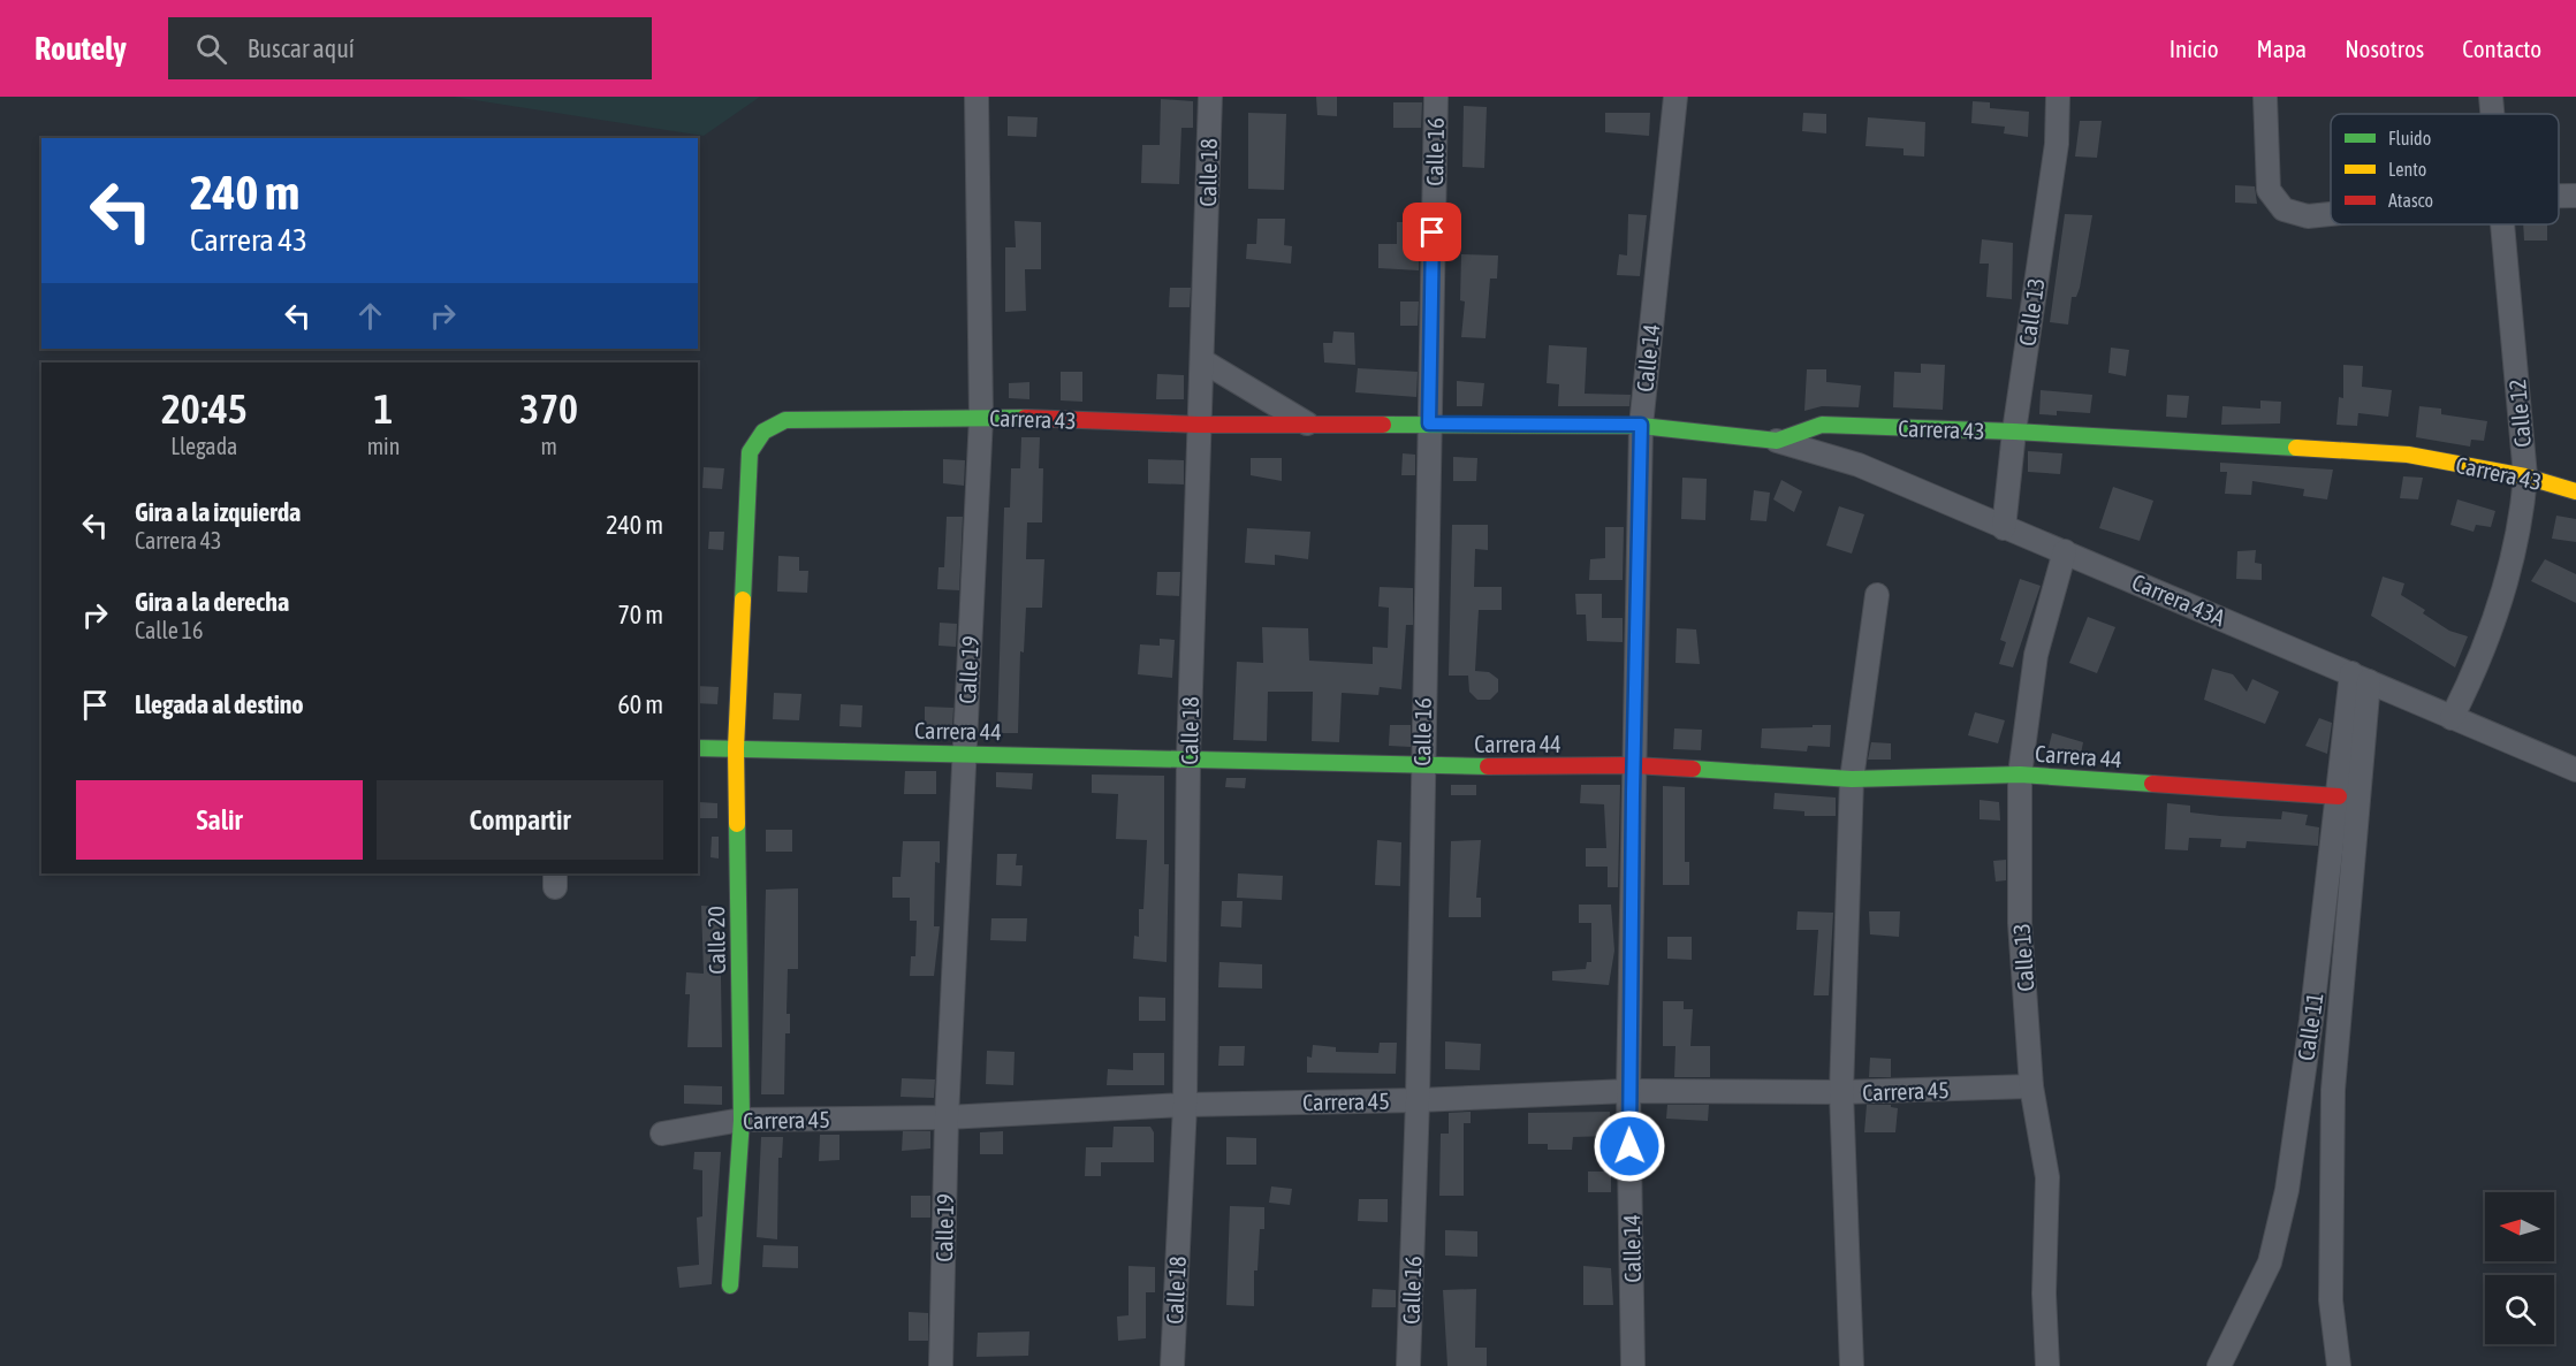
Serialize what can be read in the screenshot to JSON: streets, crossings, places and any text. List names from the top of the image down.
{
  "streets": {
    "street": [
      "Calle 16",
      "Calle 18",
      "Calle 13",
      "Calle 14",
      "Calle 12",
      "Carrera 43",
      "Carrera 43A",
      "Calle 19",
      "Carrera 44",
      "Calle 20",
      "Calle 11",
      "Carrera 45"
    ]
  },
  "crossings": [
    ["Calle 16", "Carrera 43"],
    ["Calle 16", "Carrera 44"],
    ["Calle 16", "Carrera 45"],
    ["Calle 18", "Carrera 43"],
    ["Calle 18", "Carrera 44"],
    ["Calle 18", "Carrera 45"],
    ["Calle 13", "Carrera 43"],
    ["Calle 13", "Carrera 43A"],
    ["Calle 13", "Carrera 44"],
    ["Calle 13", "Carrera 45"],
    ["Calle 14", "Carrera 43"],
    ["Calle 14", "Carrera 44"],
    ["Calle 14", "Carrera 45"],
    ["Calle 12", "Carrera 43"],
    ["Calle 12", "Carrera 43A"],
    ["Carrera 43", "Carrera 43A"],
    ["Carrera 43", "Calle 19"],
    ["Carrera 43", "Calle 20"],
    ["Carrera 43A", "Calle 11"],
    ["Calle 19", "Carrera 44"],
    ["Calle 19", "Carrera 45"],
    ["Carrera 44", "Calle 20"],
    ["Carrera 44", "Calle 11"],
    ["Calle 20", "Carrera 45"]
  ],
  "legend": ["Fluido", "Lento", "Atasco"],
  "north": "left",
  "page": {
    "header": "Routely",
    "search": "Buscar aquí",
    "nav": [
      "Inicio",
      "Mapa",
      "Nosotros",
      "Contacto"
    ],
    "turn": ["240 m", "Carrera 43"],
    "eta": [
      "20:45",
      "Llegada",
      "1",
      "min",
      "370",
      "m"
    ],
    "list": [
      {
        "name": "Gira a la izquierda",
        "note": "Carrera 43",
        "value": "240 m"
      },
      {
        "name": "Gira a la derecha",
        "note": "Calle 16",
        "value": "70 m"
      },
      {
        "name": "Llegada al destino",
        "value": "60 m"
      }
    ],
    "buttons": ["Salir", "Compartir"]
  }
}
